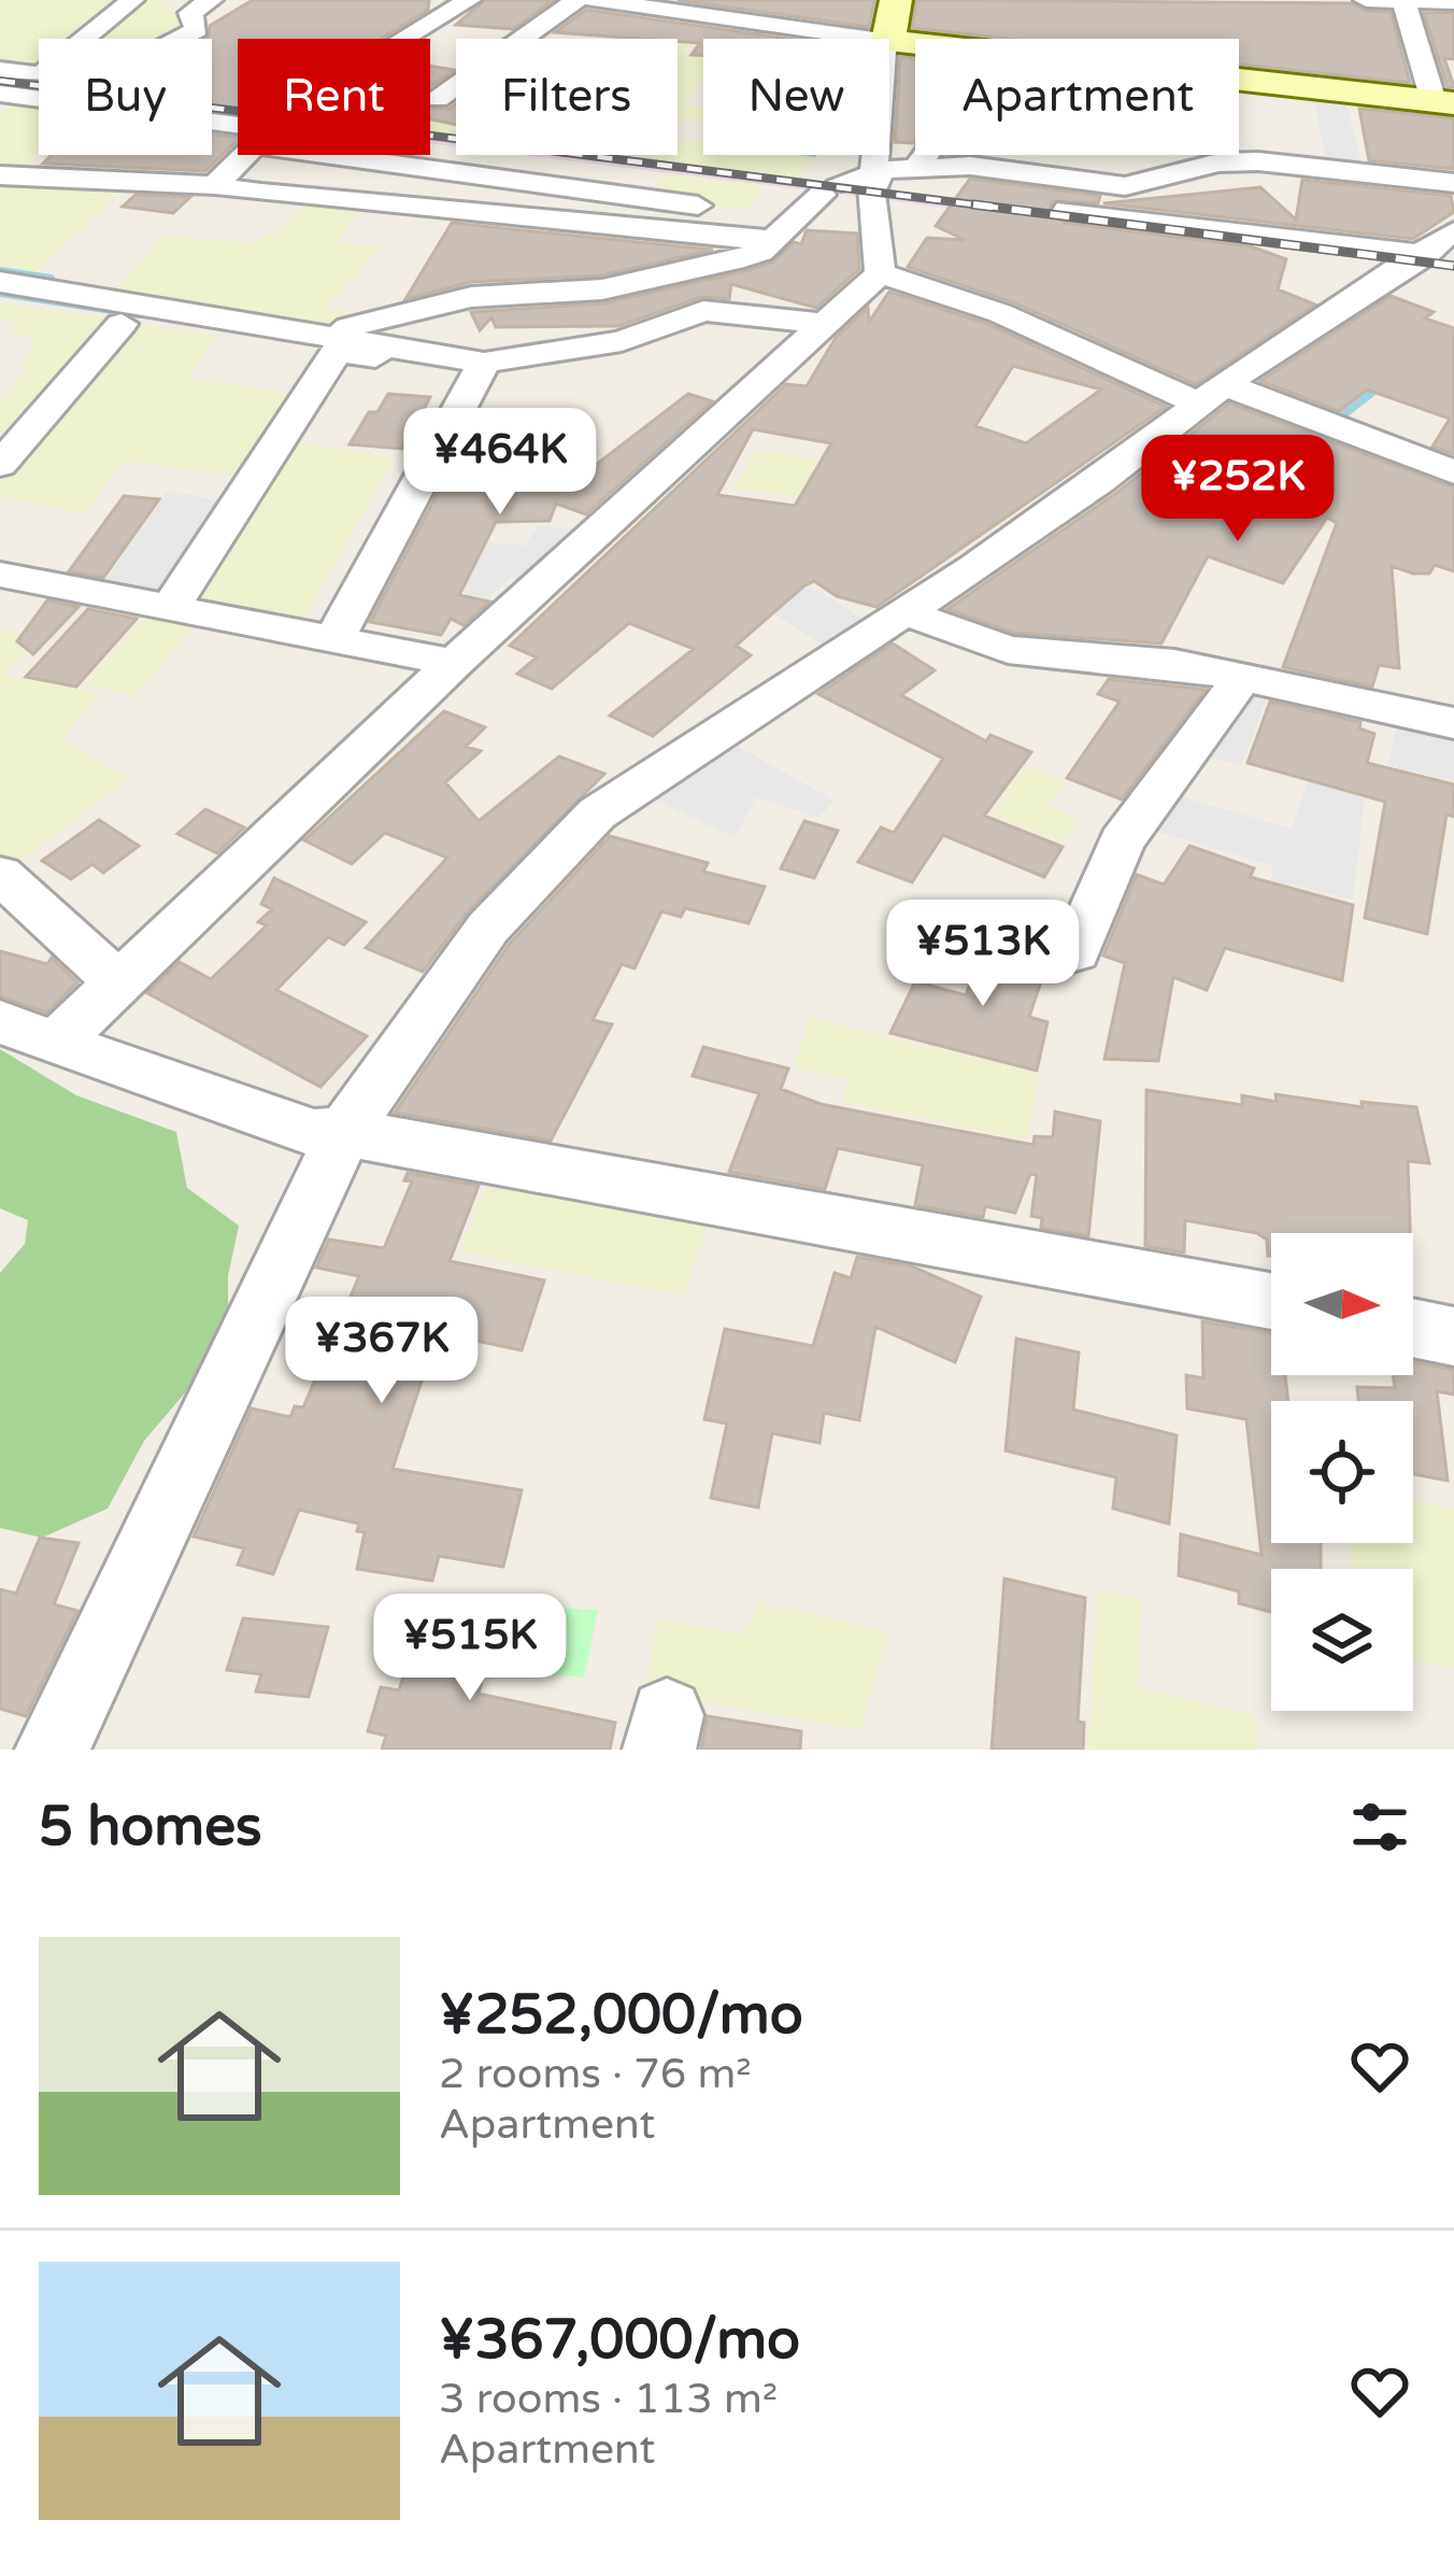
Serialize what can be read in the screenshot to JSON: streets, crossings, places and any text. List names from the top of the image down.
{
  "north": "right",
  "page": {
    "chip": [
      "Buy",
      "Rent",
      "Filters",
      "New",
      "Apartment"
    ],
    "price": [
      "¥464K",
      "¥252K",
      "¥513K",
      "¥367K",
      "¥515K"
    ],
    "heading": "5 homes",
    "list": [
      {
        "name": "¥252,000/mo",
        "note": "2 rooms · 76 m² · Apartment"
      },
      {
        "name": "¥367,000/mo",
        "note": "3 rooms · 113 m² · Apartment"
      }
    ]
  }
}
